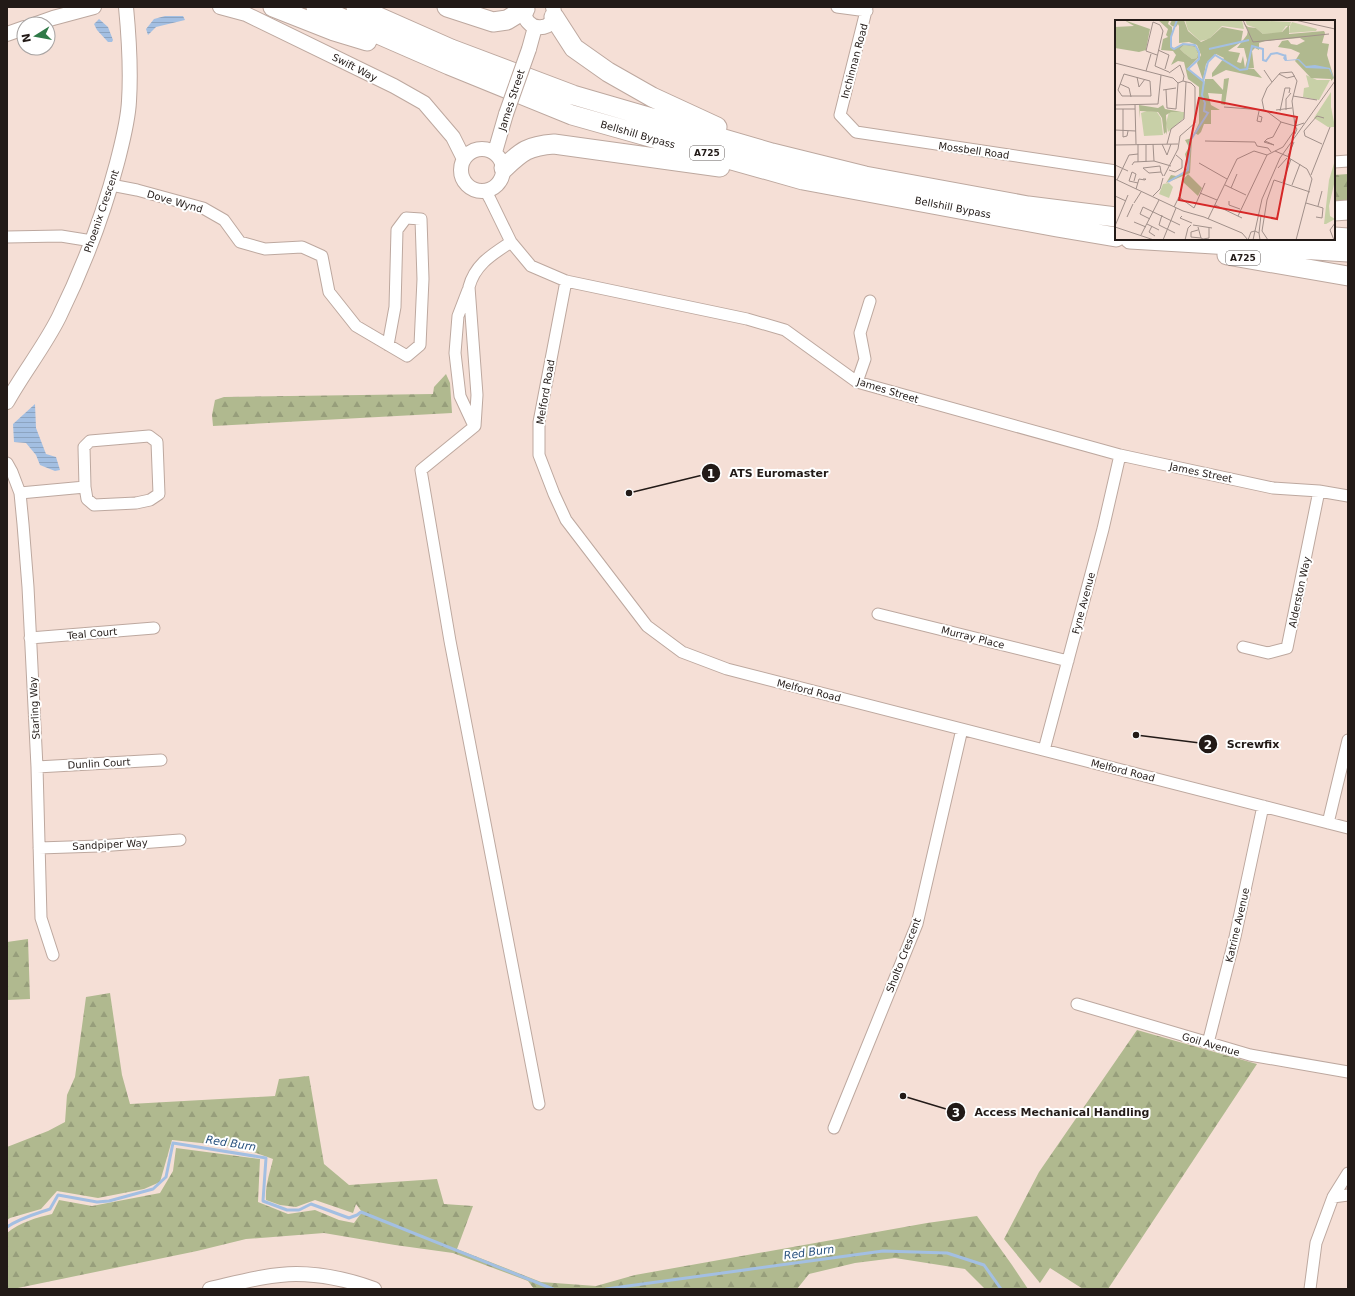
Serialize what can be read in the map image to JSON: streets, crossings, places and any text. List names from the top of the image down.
{
  "streets": {
    "highway": ["Bellshill Bypass", "A725"],
    "street": [
      "Inchinnan Road",
      "Swift Way",
      "James Street",
      "Mossbell Road",
      "Dove Wynd",
      "Phoenix Crescent",
      "Melford Road",
      "Alderston Way",
      "Fyne Avenue",
      "Teal Court",
      "Murray Place",
      "Starling Way",
      "Dunlin Court",
      "Sandpiper Way",
      "Katrine Avenue",
      "Sholto Crescent",
      "Goil Avenue"
    ]
  },
  "crossings": [
    ["Inchinnan Road", "Mossbell Road"],
    ["Swift Way", "James Street"],
    ["James Street", "Melford Road"],
    ["James Street", "Alderston Way"],
    ["James Street", "Fyne Avenue"],
    ["Dove Wynd", "Phoenix Crescent"],
    ["Melford Road", "Fyne Avenue"],
    ["Melford Road", "Katrine Avenue"],
    ["Melford Road", "Sholto Crescent"],
    ["Fyne Avenue", "Murray Place"],
    ["Teal Court", "Starling Way"],
    ["Starling Way", "Dunlin Court"],
    ["Starling Way", "Sandpiper Way"],
    ["Katrine Avenue", "Goil Avenue"]
  ],
  "water": ["Red Burn"],
  "places": ["ATS Euromaster", "Screwfix", "Access Mechanical Handling"],
  "north": "left"
}
